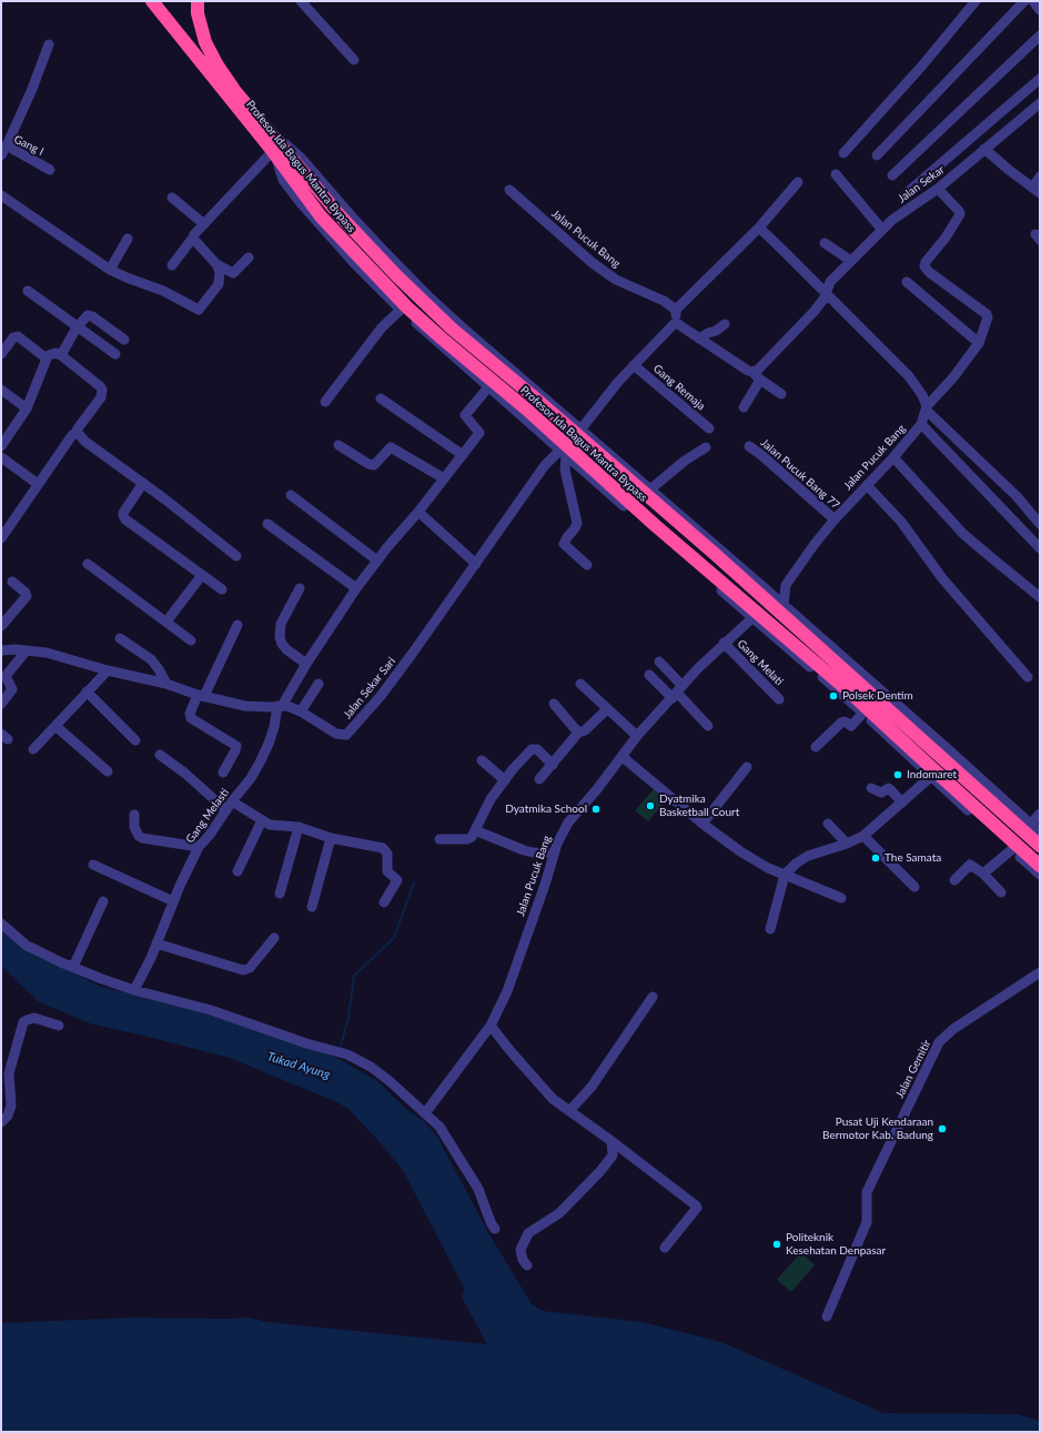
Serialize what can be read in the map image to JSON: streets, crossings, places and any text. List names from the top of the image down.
{
  "streets": {
    "highway": ["Profesor Ida Bagus Mantra Bypass"],
    "street": [
      "Gang I",
      "Jalan Sekar",
      "Jalan Pucuk Bang",
      "Gang Remaja",
      "Jalan Pucuk Bang 77",
      "Gang Melati",
      "Jalan Sekar Sari",
      "Gang Melasti",
      "Jalan Gemitir"
    ]
  },
  "crossings": [
    ["Profesor Ida Bagus Mantra Bypass", "Jalan Pucuk Bang"],
    ["Profesor Ida Bagus Mantra Bypass", "Jalan Sekar Sari"],
    ["Jalan Pucuk Bang", "Jalan Pucuk Bang 77"],
    ["Jalan Pucuk Bang", "Gang Melati"],
    ["Gang Remaja", "Jalan Sekar Sari"],
    ["Jalan Sekar Sari", "Gang Melasti"]
  ],
  "water": ["Tukad Ayung"],
  "places": [
    "Polsek Dentim",
    "Indomaret",
    "Dyatmika Basketball Court",
    "Dyatmika School",
    "The Samata",
    "Pusat Uji Kendaraan Bermotor Kab. Badung",
    "Politeknik Kesehatan Denpasar"
  ]
}
